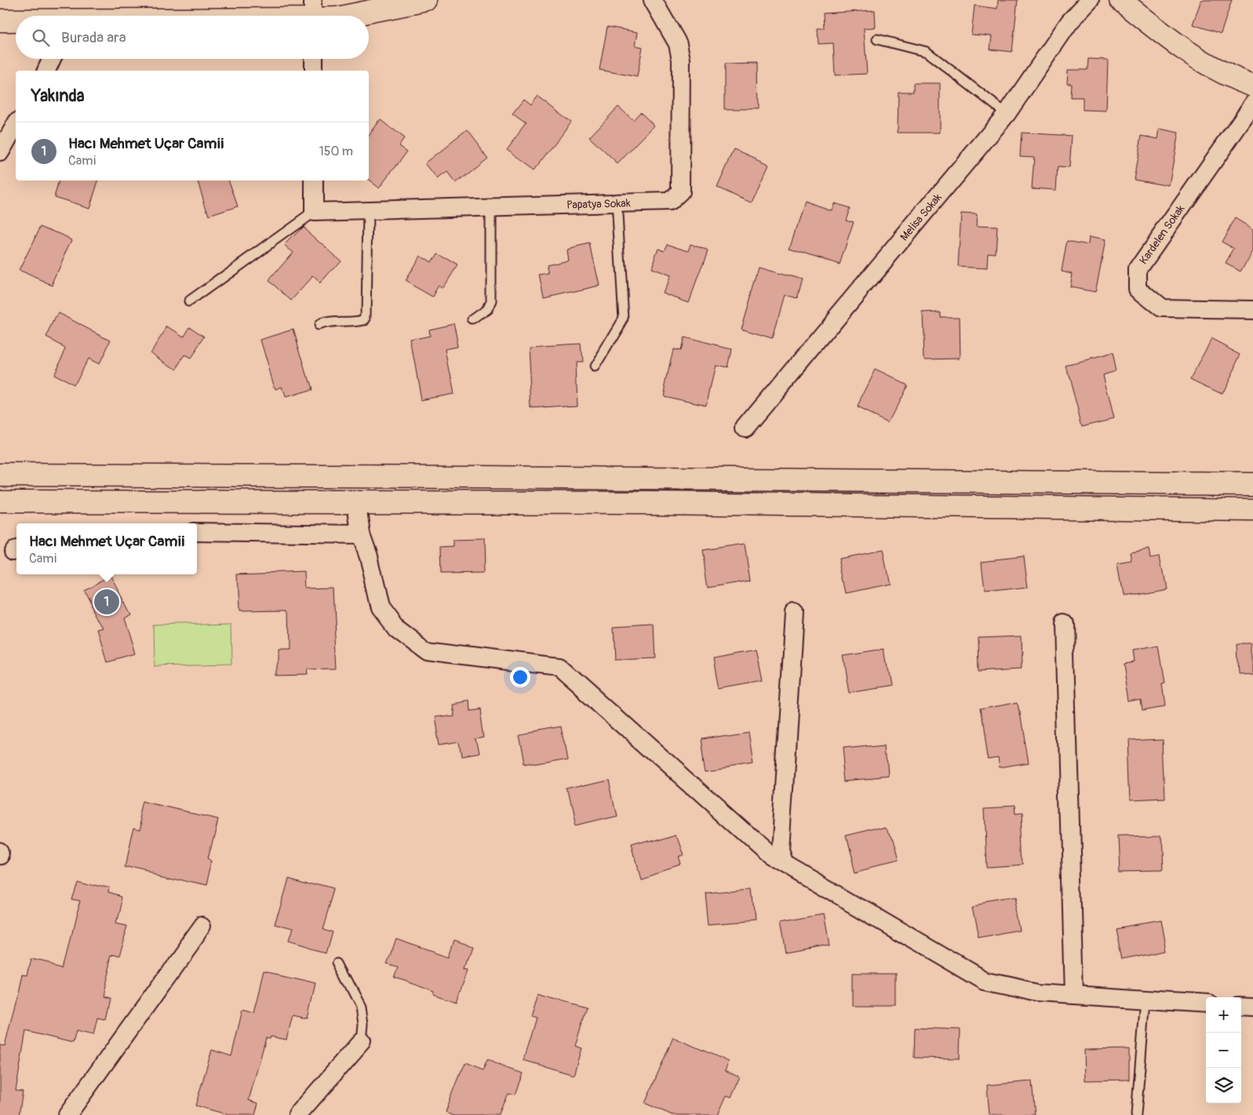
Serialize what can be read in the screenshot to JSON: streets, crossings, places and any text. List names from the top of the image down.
{
  "streets": {
    "street": ["Papatya Sokak", "Melisa Sokak", "Kardelen Sokak"]
  },
  "page": {
    "search": "Burada ara",
    "heading": "Yakında",
    "list": [
      {
        "mark": "1",
        "name": "Hacı Mehmet Uçar Camii",
        "note": "Cami",
        "value": "150 m"
      }
    ],
    "popup": ["Hacı Mehmet Uçar Camii", "Cami"],
    "pins": "1",
    "map_buttons": ["+", "−"]
  }
}
